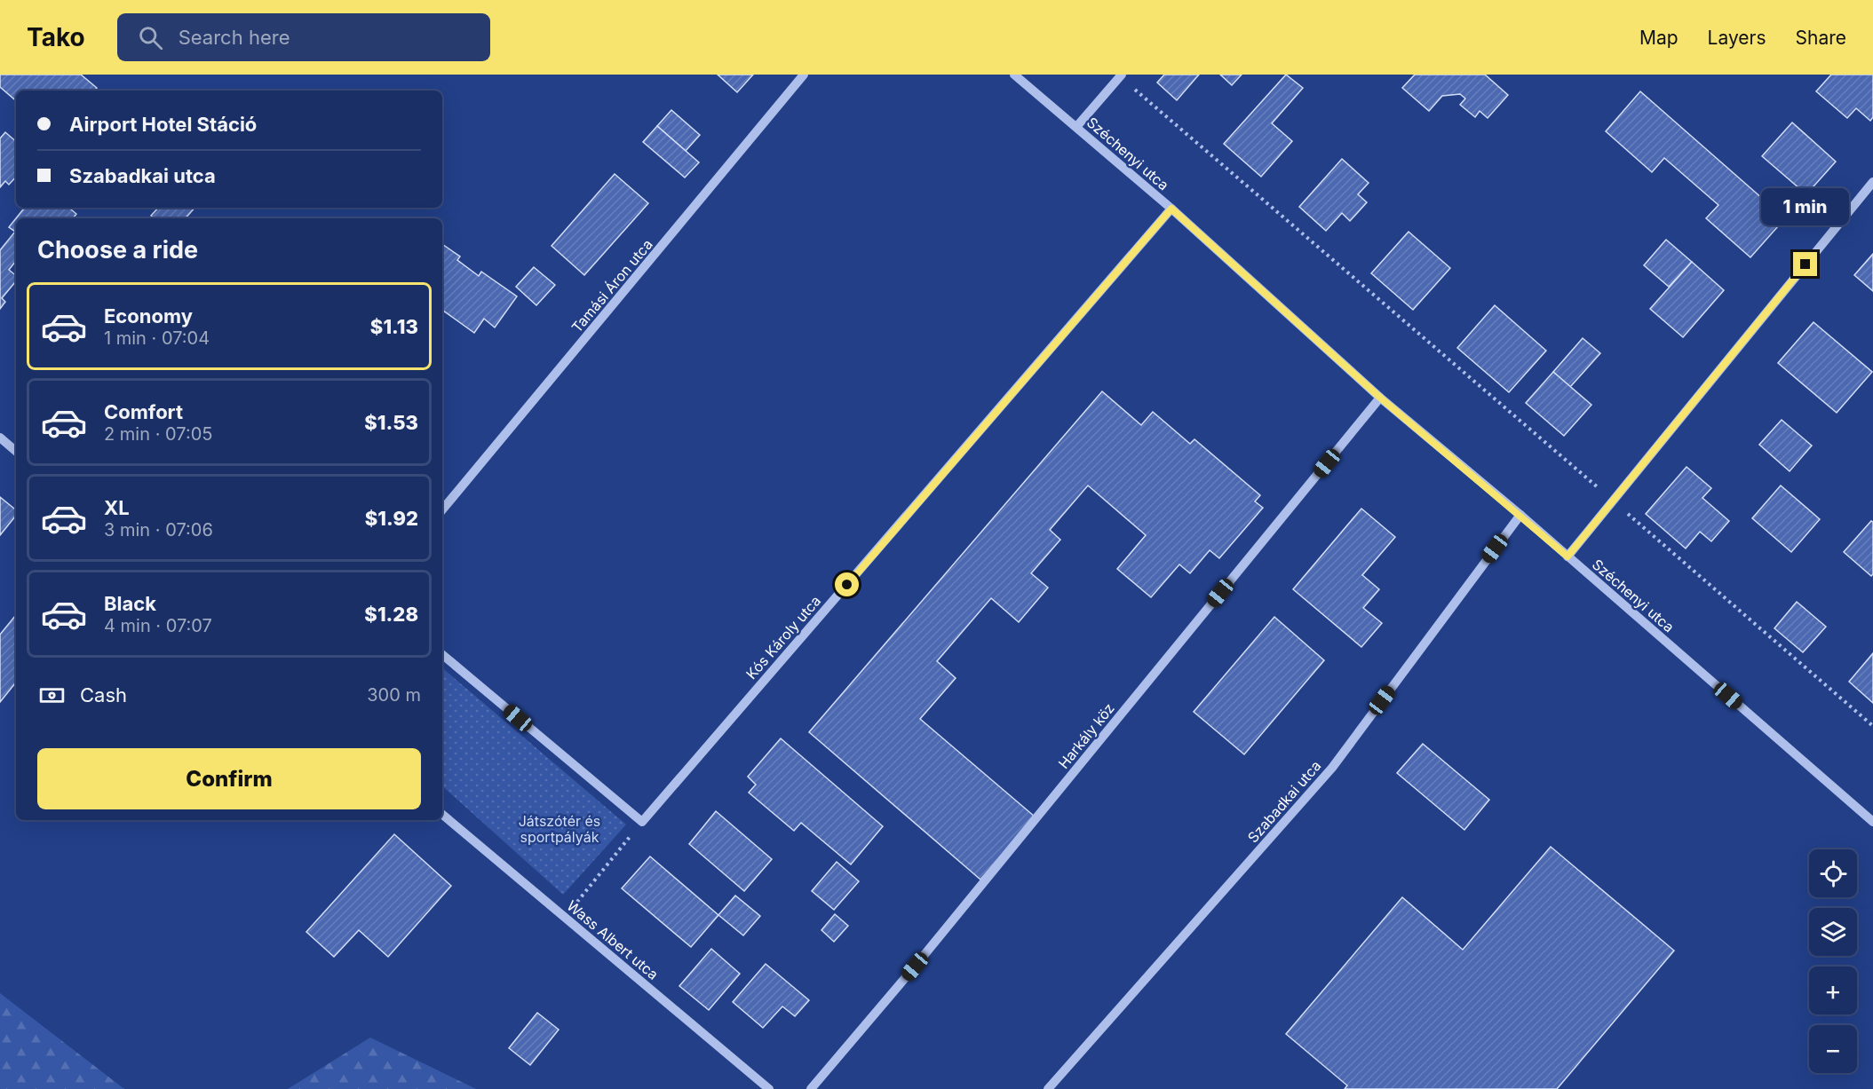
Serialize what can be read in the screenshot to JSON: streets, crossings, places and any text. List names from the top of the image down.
{
  "streets": {
    "street": [
      "Széchenyi utca",
      "Tamási Áron utca",
      "Kós Károly utca",
      "Harkály köz",
      "Szabadkai utca",
      "Wass Albert utca"
    ]
  },
  "crossings": [
    ["Széchenyi utca", "Kós Károly utca"],
    ["Széchenyi utca", "Harkály köz"],
    ["Széchenyi utca", "Szabadkai utca"]
  ],
  "parks": ["Játszótér és sportpályák"],
  "page": {
    "header": "Tako",
    "search": "Search here",
    "nav": ["Map", "Layers", "Share"],
    "banner": ["Airport Hotel Stáció", "Szabadkai utca"],
    "bubble": "1 min",
    "heading": "Choose a ride",
    "list": [
      {
        "name": "Economy",
        "note": "1 min · 07:04",
        "value": "$1.13"
      },
      {
        "name": "Comfort",
        "note": "2 min · 07:05",
        "value": "$1.53"
      },
      {
        "name": "XL",
        "note": "3 min · 07:06",
        "value": "$1.92"
      },
      {
        "name": "Black",
        "note": "4 min · 07:07",
        "value": "$1.28"
      }
    ],
    "pay": ["Cash", "300 m"],
    "buttons": "Confirm",
    "map_buttons": ["+", "−"]
  }
}
